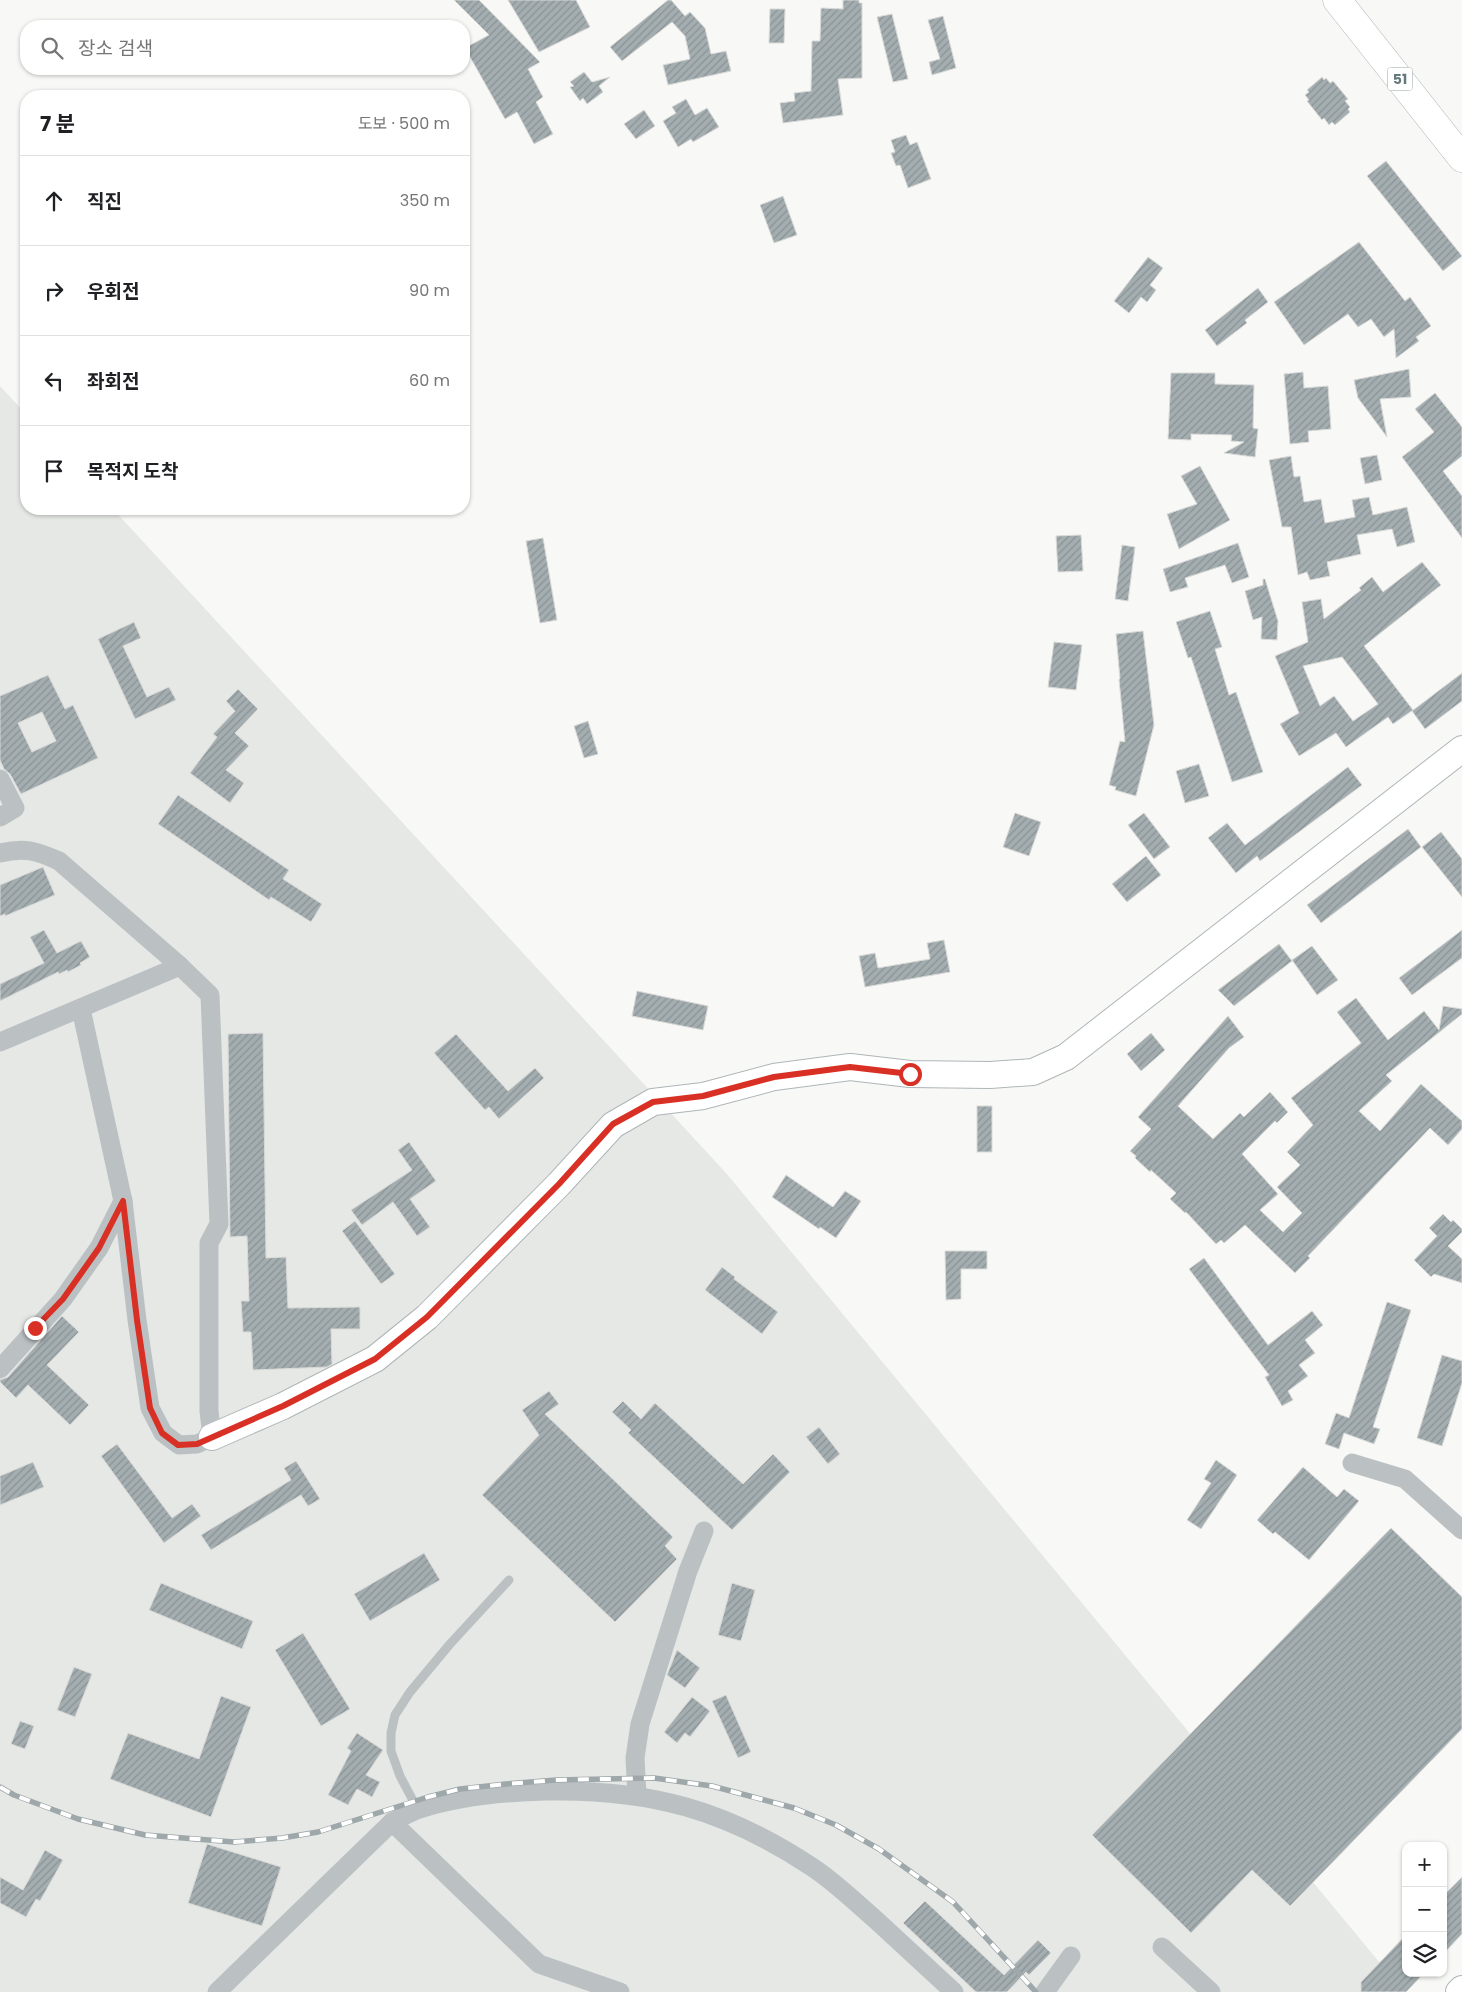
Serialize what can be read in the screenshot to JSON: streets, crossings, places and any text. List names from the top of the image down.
{
  "streets": {
    "main road": ["51"]
  },
  "page": {
    "search": "장소 검색",
    "heading": ["7 분", "도보 · 500 m"],
    "list": [
      ["직진", "350 m"],
      ["우회전", "90 m"],
      ["좌회전", "60 m"],
      "목적지 도착"
    ],
    "map_buttons": ["+", "−"]
  }
}
